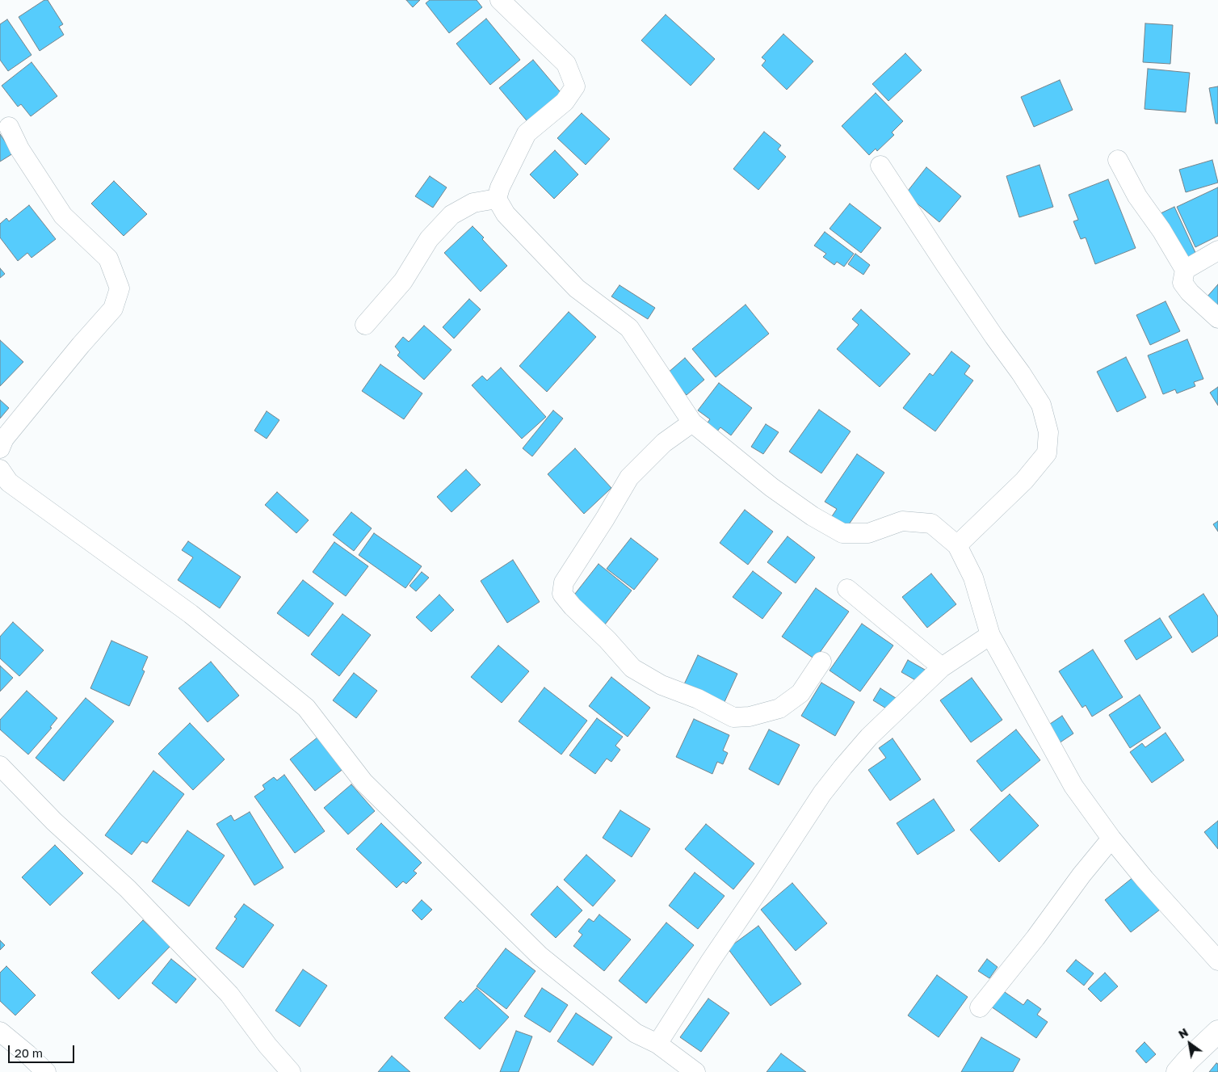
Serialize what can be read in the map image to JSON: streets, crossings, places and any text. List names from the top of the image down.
{
  "scale_bar": "20 m",
  "north": "top left"
}
